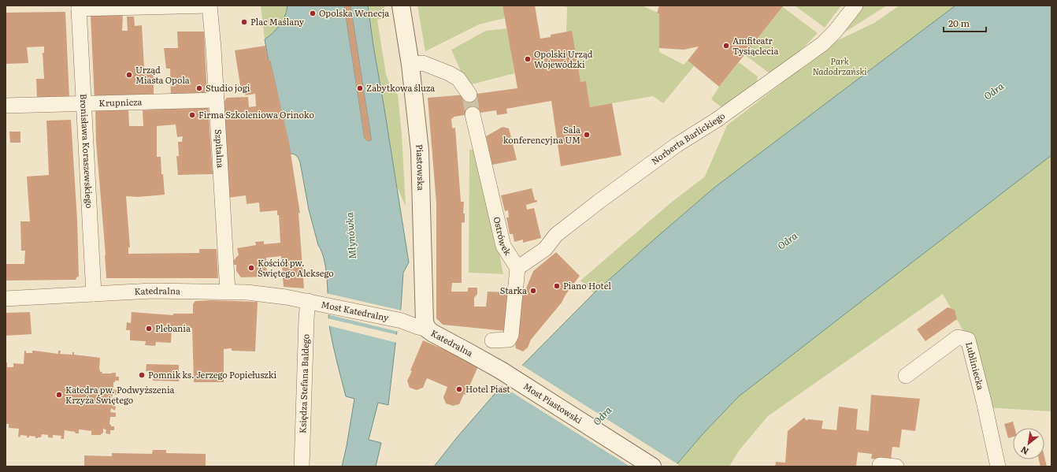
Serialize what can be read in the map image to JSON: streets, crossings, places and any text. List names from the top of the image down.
{
  "streets": {
    "street": [
      "Krupnicza",
      "Norberta Barlickiego",
      "Szpitalna",
      "Bronisława Koraszewskiego",
      "Piastowska",
      "Ostrówek",
      "Katedralna",
      "Most Katedralny",
      "Lubliniecka",
      "Księdza Stefana Baldego",
      "Most Piastowski"
    ]
  },
  "crossings": [
    ["Krupnicza", "Szpitalna"],
    ["Krupnicza", "Bronisława Koraszewskiego"],
    ["Norberta Barlickiego", "Ostrówek"],
    ["Szpitalna", "Katedralna"],
    ["Bronisława Koraszewskiego", "Katedralna"],
    ["Piastowska", "Katedralna"],
    ["Katedralna", "Most Katedralny"],
    ["Katedralna", "Księdza Stefana Baldego"],
    ["Katedralna", "Most Piastowski"],
    ["Most Katedralny", "Księdza Stefana Baldego"]
  ],
  "water": ["Odra", "Młynówka"],
  "parks": ["Park Nadodrzański"],
  "places": [
    "Opolska Wenecja",
    "Plac Maślany",
    "Amfiteatr Tysiąclecia",
    "Opolski Urząd Wojewódzki",
    "Urząd Miasta Opola",
    "Studio jogi",
    "Zabytkowa śluza",
    "Firma Szkoleniowa Orinoko",
    "Sala konferencyjna UM",
    "Kościół pw. Świętego Aleksego",
    "Piano Hotel",
    "Starka",
    "Plebania",
    "Pomnik ks. Jerzego Popiełuszki",
    "Hotel Piast",
    "Katedra pw. Podwyższenia Krzyża Świętego"
  ],
  "scale_bar": "20 m",
  "north": "bottom left"
}
